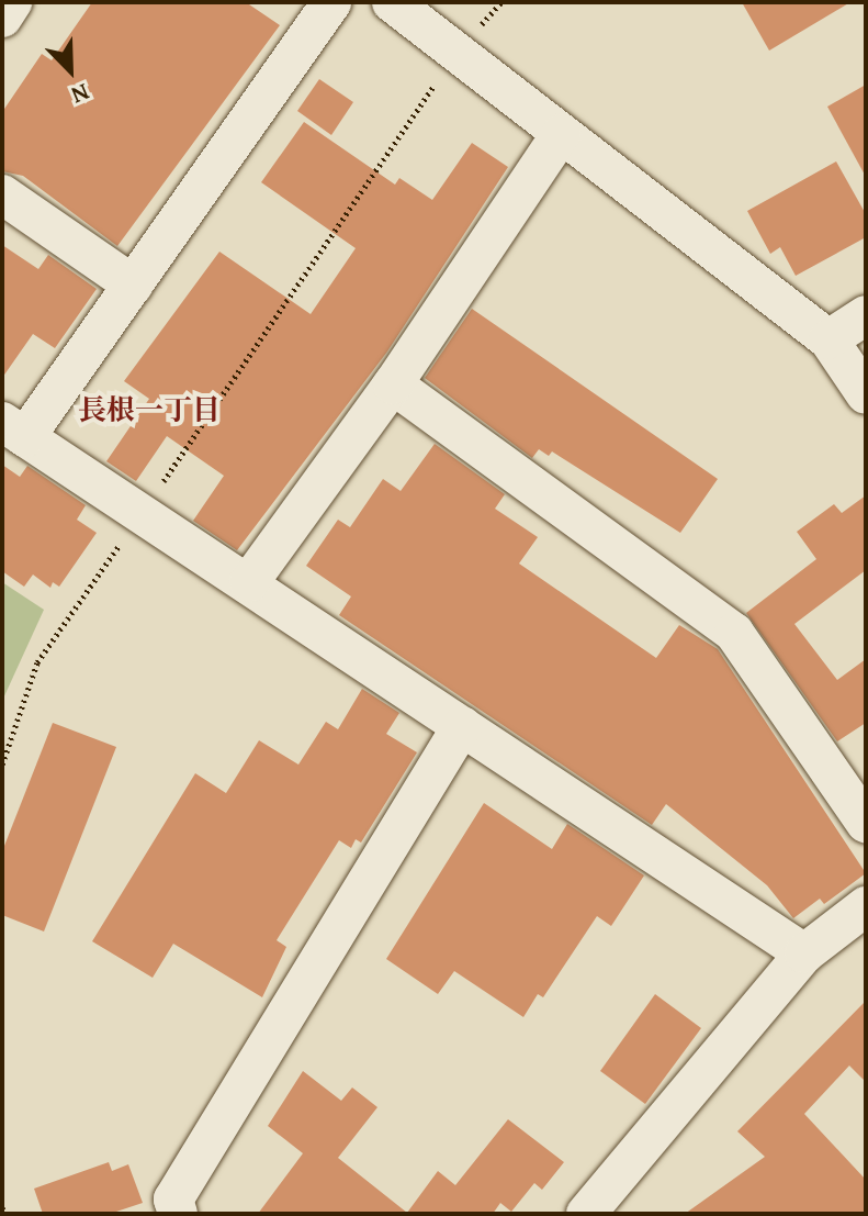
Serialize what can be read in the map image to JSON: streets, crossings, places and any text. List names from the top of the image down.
{
  "districts": ["長根一丁目"],
  "north": "bottom right"
}
